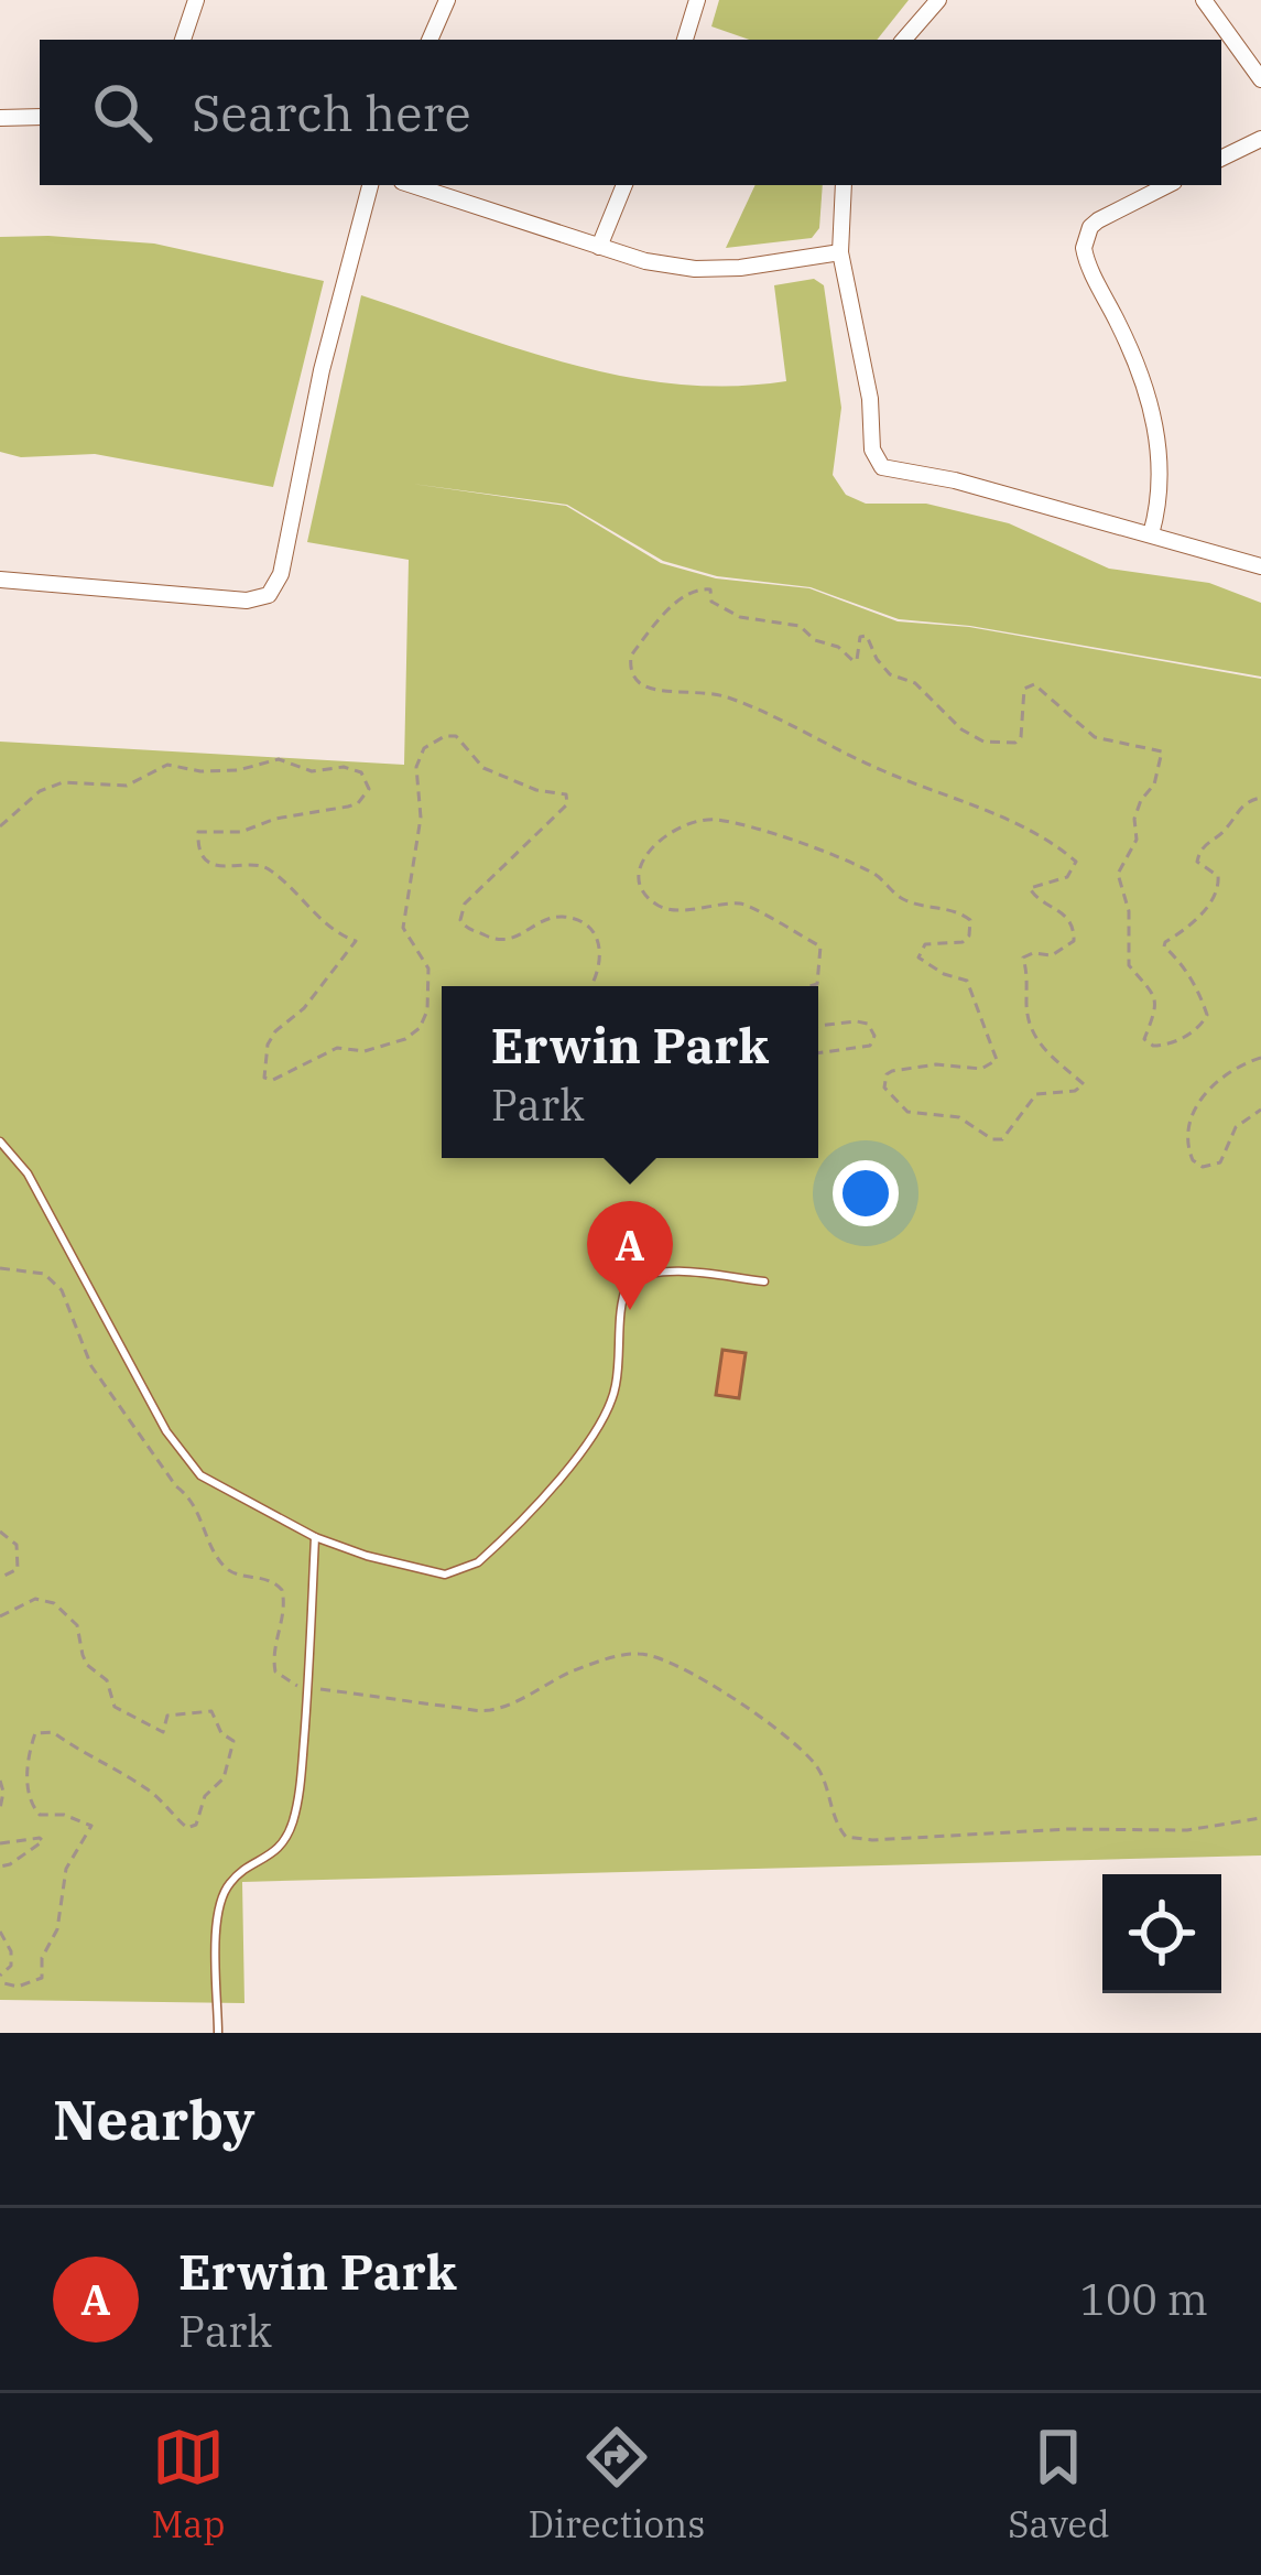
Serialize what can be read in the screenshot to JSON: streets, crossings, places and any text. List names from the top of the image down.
{
  "page": {
    "search": "Search here",
    "popup": ["Erwin Park", "Park"],
    "pins": "A",
    "heading": "Nearby",
    "list": [
      {
        "mark": "A",
        "name": "Erwin Park",
        "note": "Park",
        "value": "100 m"
      }
    ],
    "nav": ["Map", "Directions", "Saved"]
  }
}
